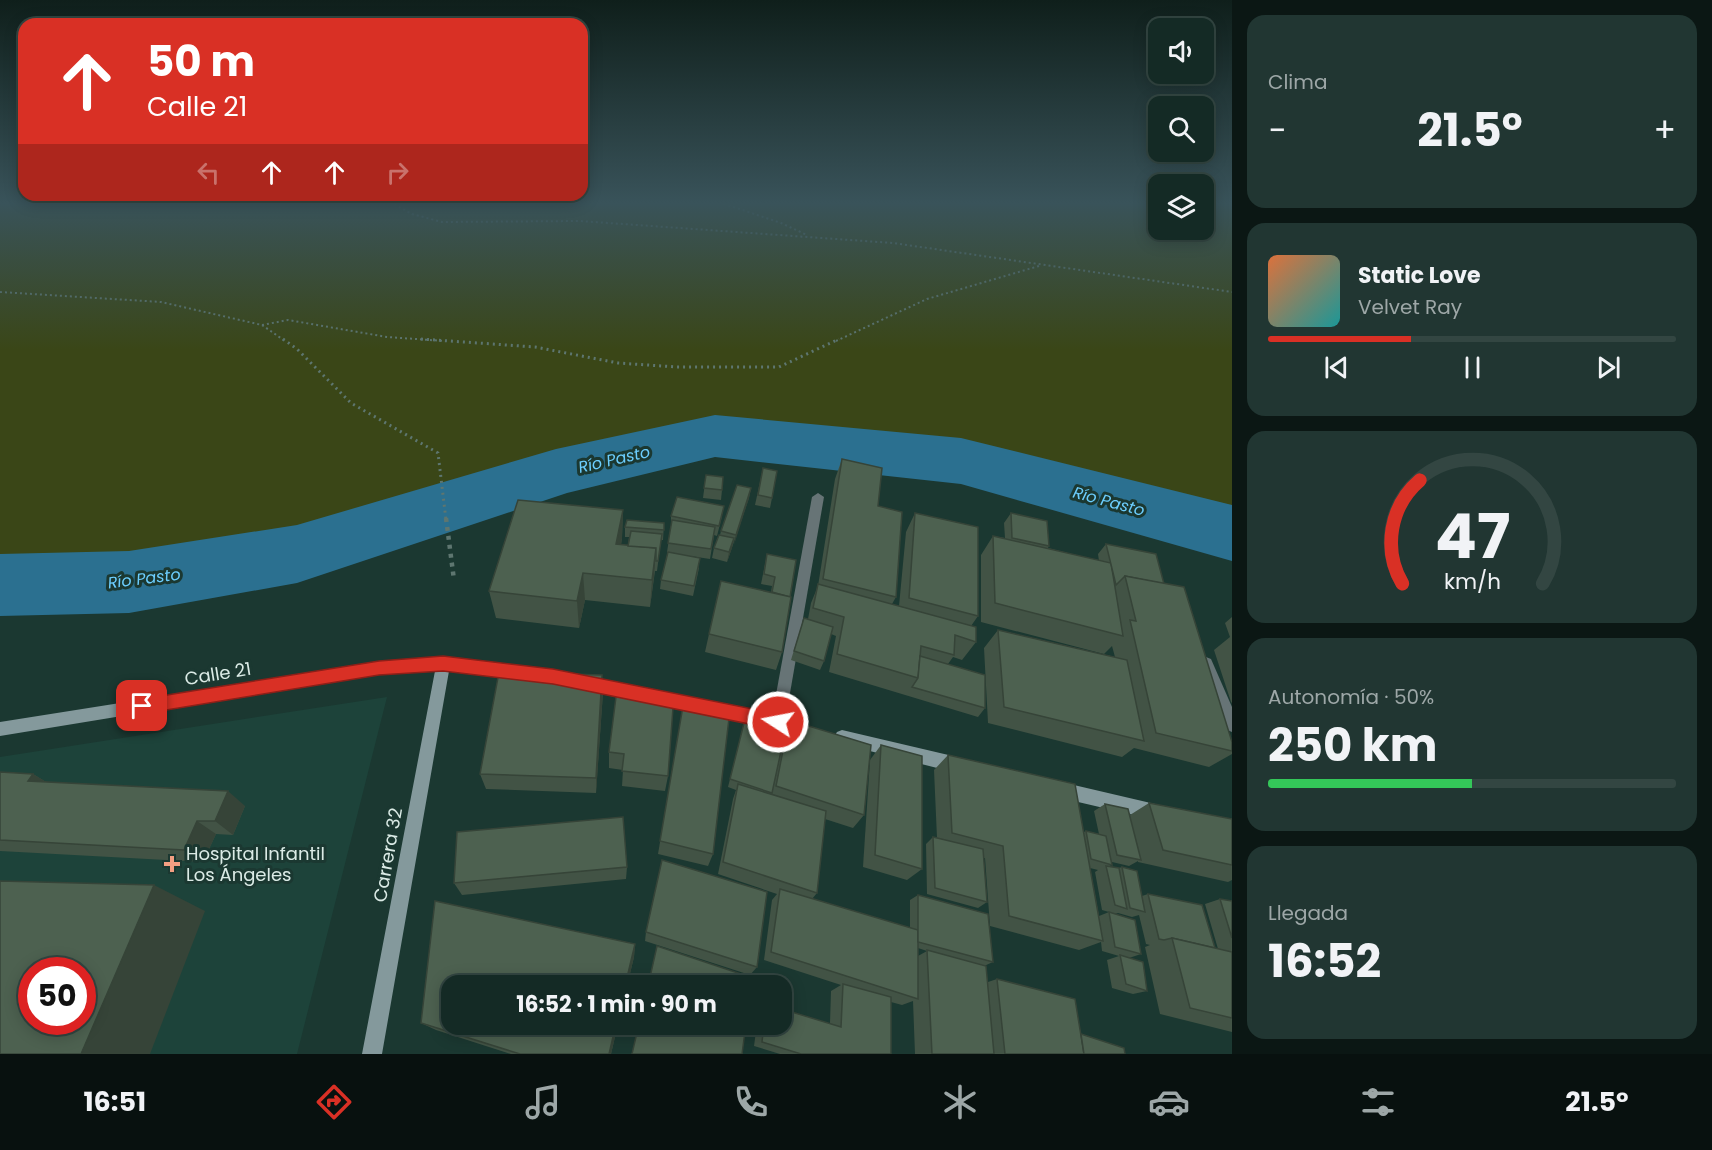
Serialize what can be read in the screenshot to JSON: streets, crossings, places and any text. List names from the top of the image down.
{
  "streets": {
    "main road": ["Calle 21", "Carrera 32"]
  },
  "crossings": [
    ["Calle 21", "Carrera 32"]
  ],
  "water": ["Río Pasto"],
  "places": {
    "health": ["Hospital Infantil Los Ángeles"]
  },
  "page": {
    "tile": [
      "Clima",
      ["Autonomía · 50%", "250 km"],
      ["Llegada", "16:52"]
    ],
    "turn": ["50 m", "Calle 21"],
    "heat": ["−", "21.5°", "+"],
    "song": ["Static Love", "Velvet Ray"],
    "limit": "50",
    "trip": "16:52 · 1 min · 90 m",
    "tabs": ["16:51", "21.5°"],
    "gauge": ["47", "km/h"]
  }
}
